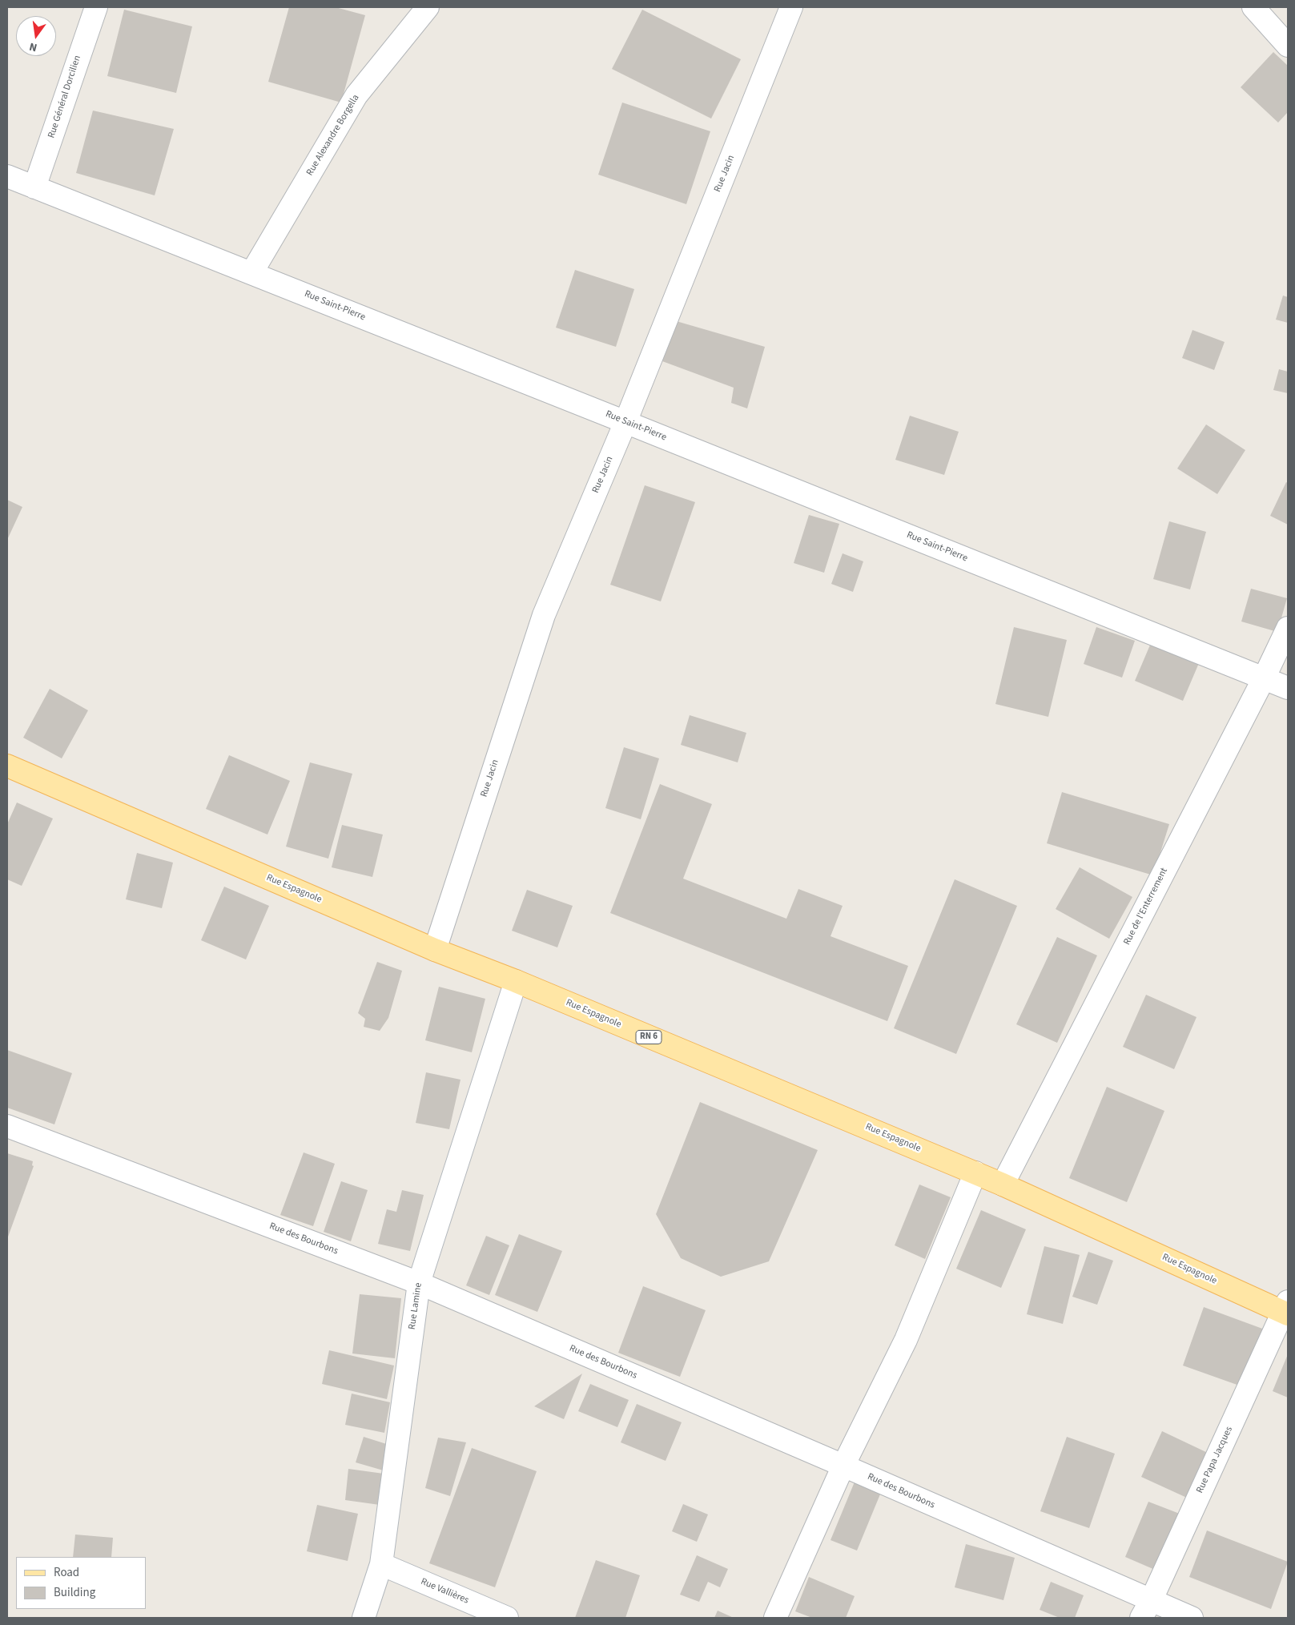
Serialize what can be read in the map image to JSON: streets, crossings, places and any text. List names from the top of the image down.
{
  "streets": {
    "main road": ["Rue Espagnole", "RN 6"],
    "street": [
      "Rue Général Dorcilien",
      "Rue Alexandre Borgella",
      "Rue Jacin",
      "Rue Saint-Pierre",
      "Rue de l'Enterrement",
      "Rue des Bourbons",
      "Rue Lamine",
      "Rue Papa Jacques",
      "Rue Vallières"
    ]
  },
  "crossings": [
    ["Rue Général Dorcilien", "Rue Saint-Pierre"],
    ["Rue Alexandre Borgella", "Rue Saint-Pierre"],
    ["Rue Jacin", "Rue Saint-Pierre"],
    ["Rue Jacin", "Rue Espagnole"],
    ["Rue Saint-Pierre", "Rue de l'Enterrement"],
    ["Rue Espagnole", "Rue de l'Enterrement"],
    ["Rue Espagnole", "Rue Lamine"],
    ["Rue Espagnole", "Rue Papa Jacques"],
    ["Rue des Bourbons", "Rue Lamine"],
    ["Rue des Bourbons", "Rue Papa Jacques"],
    ["Rue Lamine", "Rue Vallières"]
  ],
  "legend": ["Road", "Building"],
  "north": "bottom"
}
